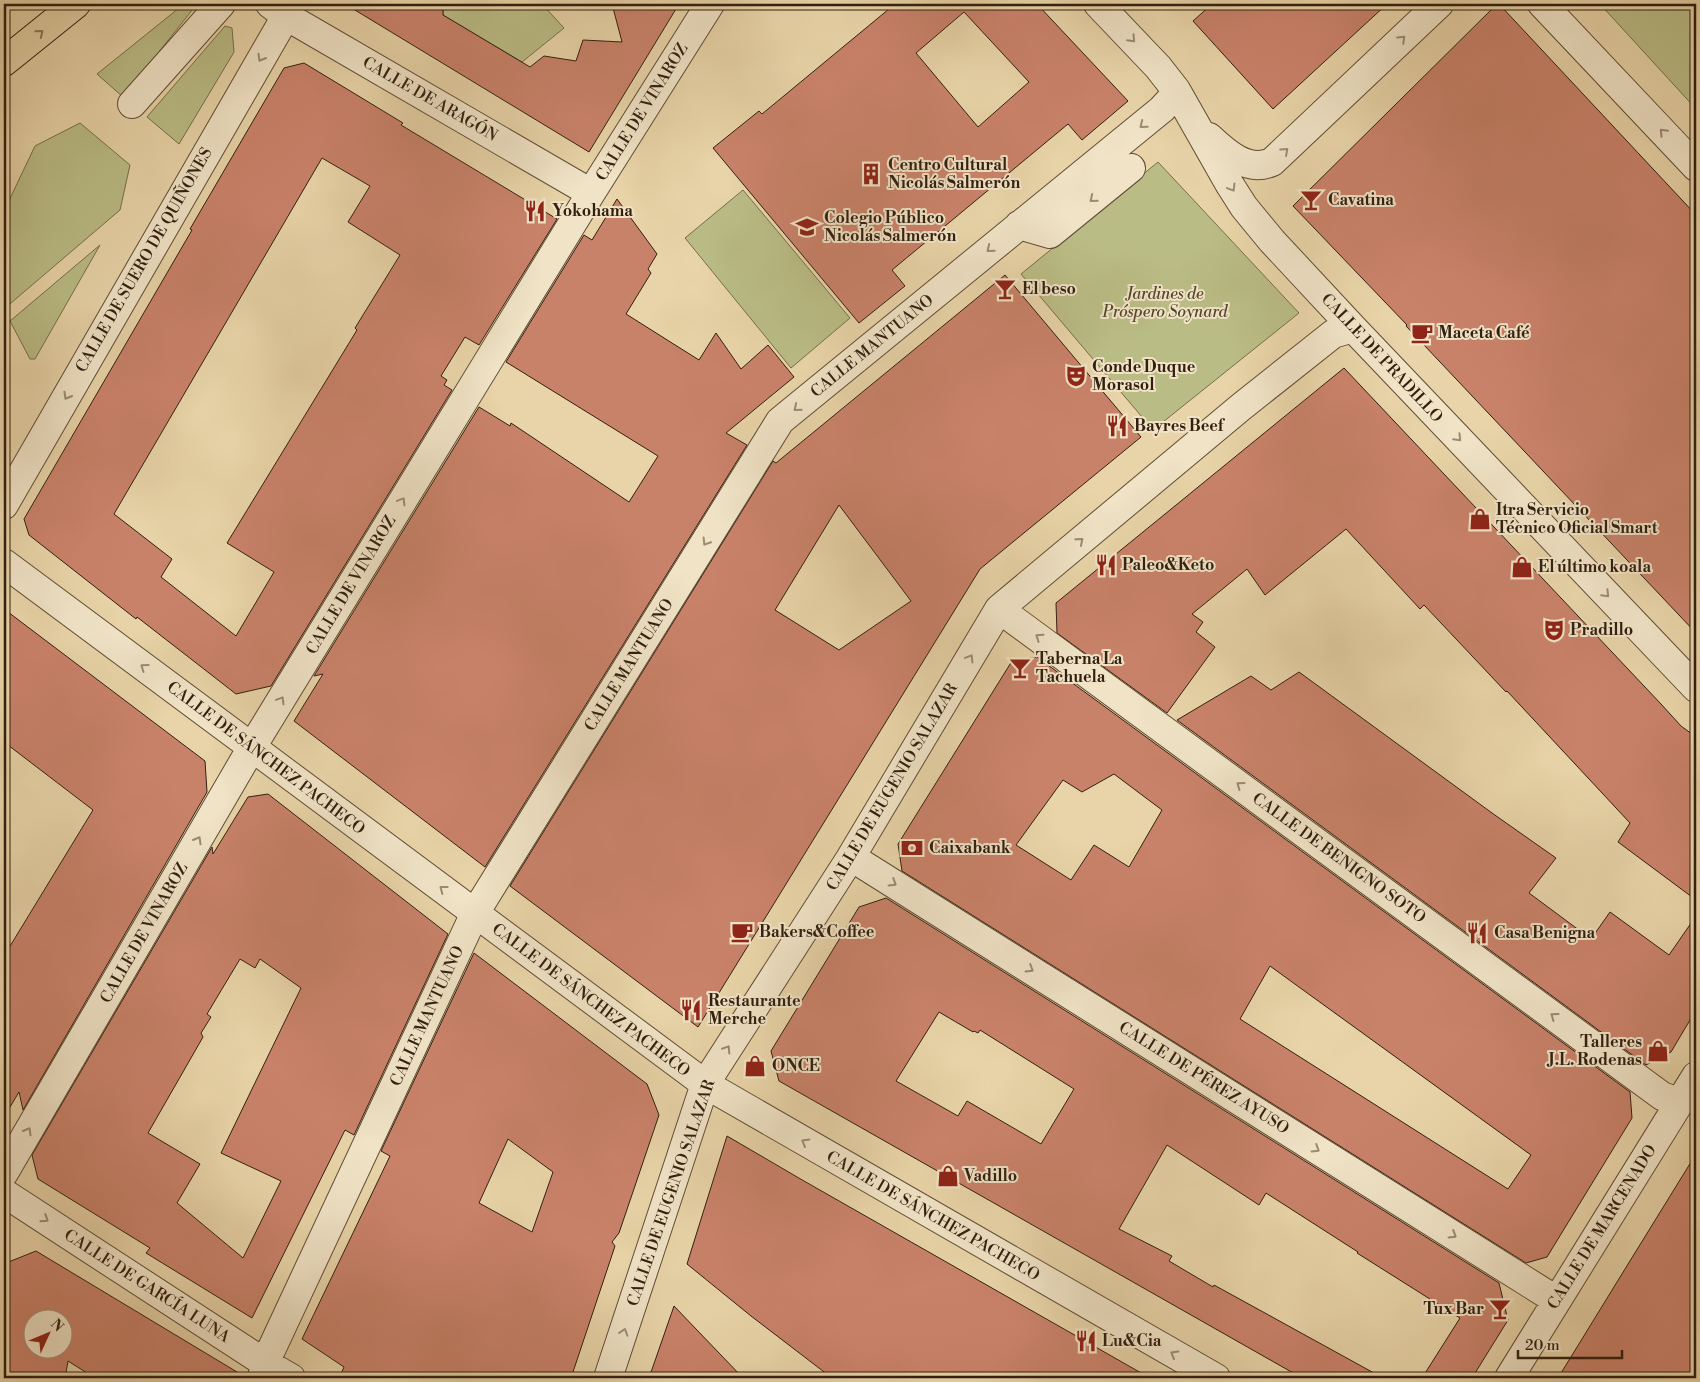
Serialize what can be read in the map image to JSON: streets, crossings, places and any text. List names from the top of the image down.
{
  "streets": {
    "street": [
      "CALLE DE ARAGÓN",
      "CALLE DE VINAROZ",
      "CALLE DE SUERO DE QUIÑONES",
      "CALLE MANTUANO",
      "CALLE DE PRADILLO",
      "CALLE DE SÁNCHEZ PACHECO",
      "CALLE DE EUGENIO SALAZAR",
      "CALLE DE BENIGNO SOTO",
      "CALLE DE PÉREZ AYUSO",
      "CALLE DE MARCENADO",
      "CALLE DE GARCÍA LUNA"
    ]
  },
  "crossings": [
    ["CALLE DE ARAGÓN", "CALLE DE VINAROZ"],
    ["CALLE DE ARAGÓN", "CALLE DE SUERO DE QUIÑONES"],
    ["CALLE DE VINAROZ", "CALLE DE SÁNCHEZ PACHECO"],
    ["CALLE MANTUANO", "CALLE DE PRADILLO"],
    ["CALLE MANTUANO", "CALLE DE SÁNCHEZ PACHECO"],
    ["CALLE MANTUANO", "CALLE DE GARCÍA LUNA"],
    ["CALLE DE PRADILLO", "CALLE DE EUGENIO SALAZAR"],
    ["CALLE DE SÁNCHEZ PACHECO", "CALLE DE EUGENIO SALAZAR"],
    ["CALLE DE EUGENIO SALAZAR", "CALLE DE BENIGNO SOTO"],
    ["CALLE DE EUGENIO SALAZAR", "CALLE DE PÉREZ AYUSO"],
    ["CALLE DE BENIGNO SOTO", "CALLE DE MARCENADO"],
    ["CALLE DE PÉREZ AYUSO", "CALLE DE MARCENADO"]
  ],
  "one_way": [
    "CALLE DE VINAROZ",
    "CALLE DE SUERO DE QUIÑONES",
    "CALLE MANTUANO",
    "CALLE DE PRADILLO",
    "CALLE DE SÁNCHEZ PACHECO",
    "CALLE DE EUGENIO SALAZAR",
    "CALLE DE BENIGNO SOTO",
    "CALLE DE PÉREZ AYUSO",
    "CALLE DE GARCÍA LUNA"
  ],
  "parks": ["Jardines de Próspero Soynard"],
  "places": {
    "building": ["Centro Cultural Nicolás Salmerón"],
    "bar": [
      "Cavatina",
      "El beso",
      "Taberna La Tachuela",
      "Tux Bar"
    ],
    "restaurant": [
      "Yokohama",
      "Bayres Beef",
      "Paleo&Keto",
      "Casa Benigna",
      "Restaurante Merche",
      "Lu&Cia"
    ],
    "school or university": ["Colegio Público Nicolás Salmerón"],
    "cafe": ["Maceta Café", "Bakers&Coffee"],
    "theatre": ["Conde Duque Morasol", "Pradillo"],
    "shop": [
      "Itra Servicio Técnico Oficial Smart",
      "El último koala",
      "Talleres J.L. Rodenas",
      "ONCE",
      "Vadillo"
    ],
    "bank": ["Caixabank"]
  },
  "scale_bar": "20 m",
  "north": "top right"
}
